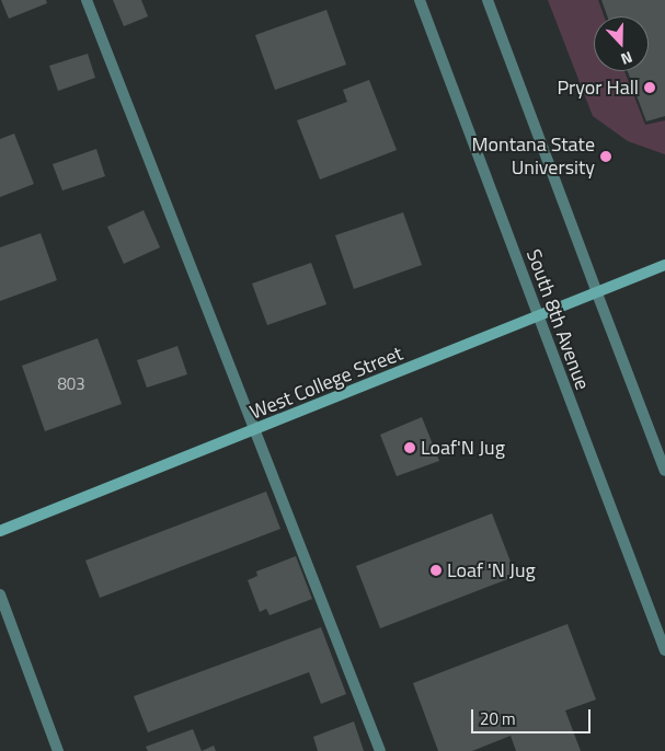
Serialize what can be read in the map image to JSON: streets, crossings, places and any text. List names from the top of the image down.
{
  "streets": {
    "main road": ["West College Street"],
    "street": ["South 8th Avenue"]
  },
  "crossings": [
    ["South 8th Avenue", "West College Street"]
  ],
  "places": [
    "Pryor Hall",
    "Montana State University",
    "Loaf'N Jug",
    "Loaf 'N Jug"
  ],
  "house_numbers": ["803"],
  "scale_bar": "20 m",
  "north": "bottom"
}
